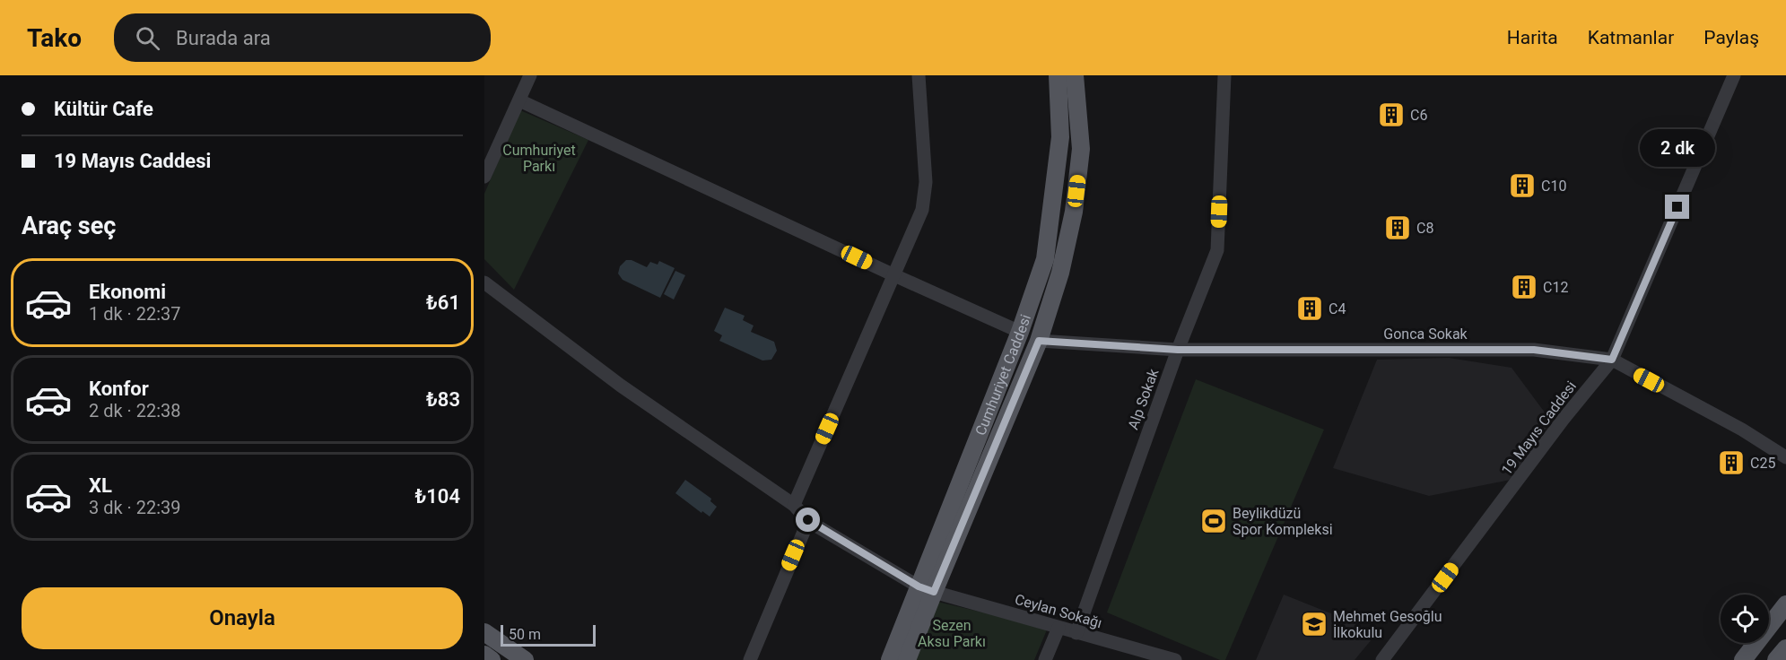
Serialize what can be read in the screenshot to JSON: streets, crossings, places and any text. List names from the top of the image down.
{
  "streets": {
    "main road": ["Cumhuriyet Caddesi"],
    "street": [
      "Gonca Sokak",
      "Alp Sokak",
      "19 Mayıs Caddesi",
      "Ceylan Sokağı"
    ]
  },
  "crossings": [
    ["Gonca Sokak", "Cumhuriyet Caddesi"],
    ["Gonca Sokak", "Alp Sokak"],
    ["Gonca Sokak", "19 Mayıs Caddesi"],
    ["Cumhuriyet Caddesi", "Ceylan Sokağı"],
    ["Alp Sokak", "Ceylan Sokağı"]
  ],
  "parks": ["Cumhuriyet Parkı", "Sezen Aksu Parkı"],
  "places": {
    "building": [
      "C6",
      "C10",
      "C8",
      "C12",
      "C4",
      "C25"
    ],
    "sports": ["Beylikdüzü Spor Kompleksi"],
    "school or university": ["Mehmet Gesoğlu İlkokulu"]
  },
  "scale_bar": "50 m",
  "page": {
    "header": "Tako",
    "search": "Burada ara",
    "nav": ["Harita", "Katmanlar", "Paylaş"],
    "banner": ["Kültür Cafe", "19 Mayıs Caddesi"],
    "bubble": "2 dk",
    "heading": "Araç seç",
    "list": [
      {
        "name": "Ekonomi",
        "note": "1 dk · 22:37",
        "value": "₺61"
      },
      {
        "name": "Konfor",
        "note": "2 dk · 22:38",
        "value": "₺83"
      },
      {
        "name": "XL",
        "note": "3 dk · 22:39",
        "value": "₺104"
      }
    ],
    "buttons": "Onayla",
    "scale": "50 m"
  }
}
